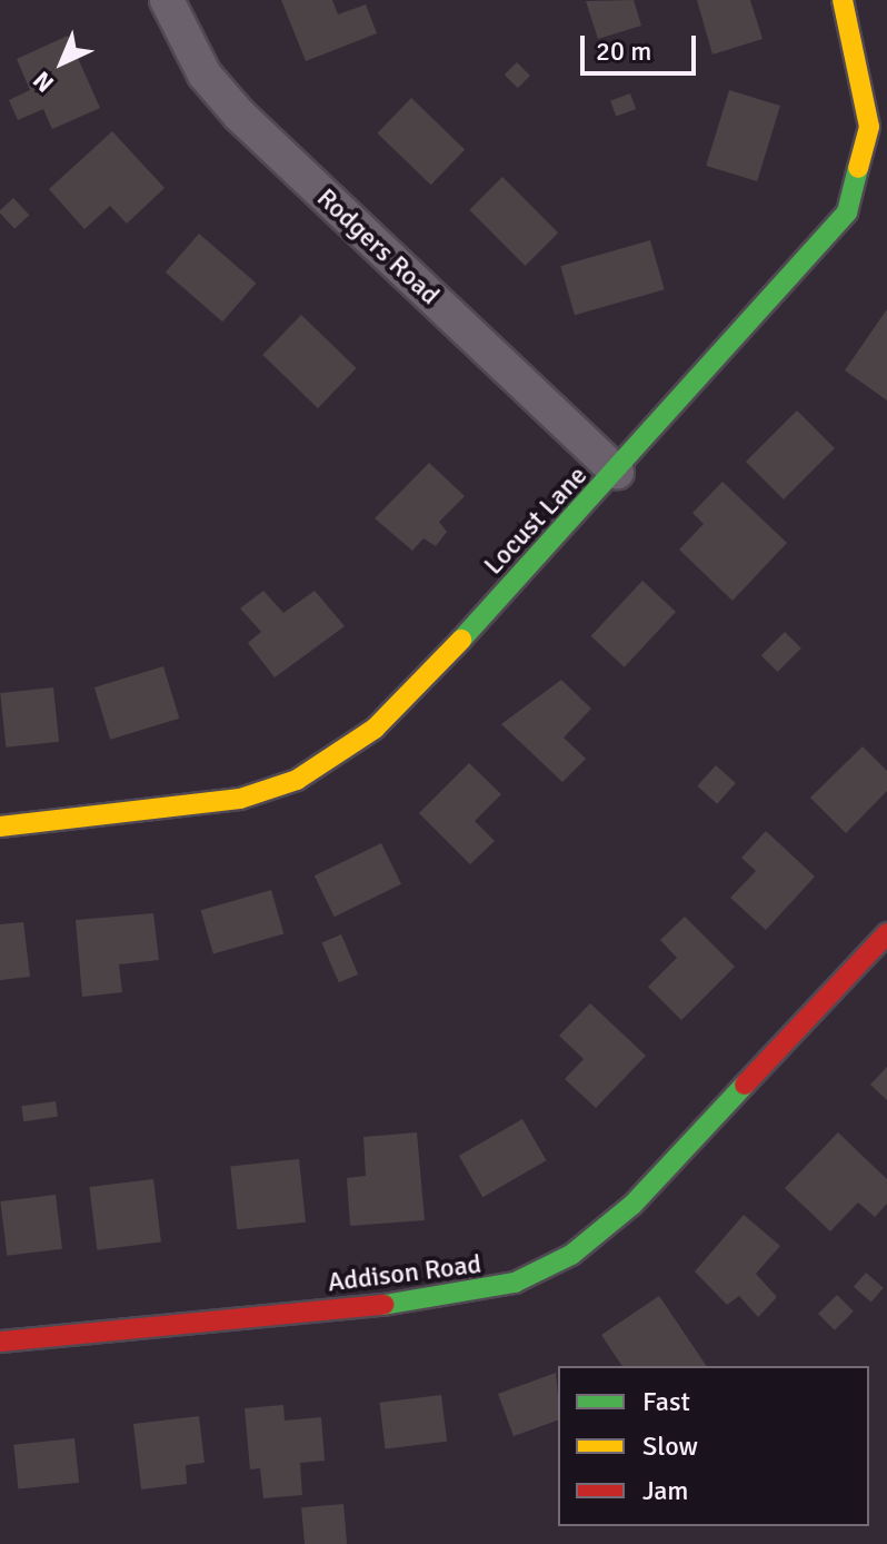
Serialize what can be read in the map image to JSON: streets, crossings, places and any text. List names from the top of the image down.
{
  "streets": {
    "street": ["Rodgers Road", "Locust Lane", "Addison Road"]
  },
  "crossings": [
    ["Rodgers Road", "Locust Lane"]
  ],
  "legend": ["Fast", "Slow", "Jam"],
  "scale_bar": "20 m",
  "north": "bottom left"
}
